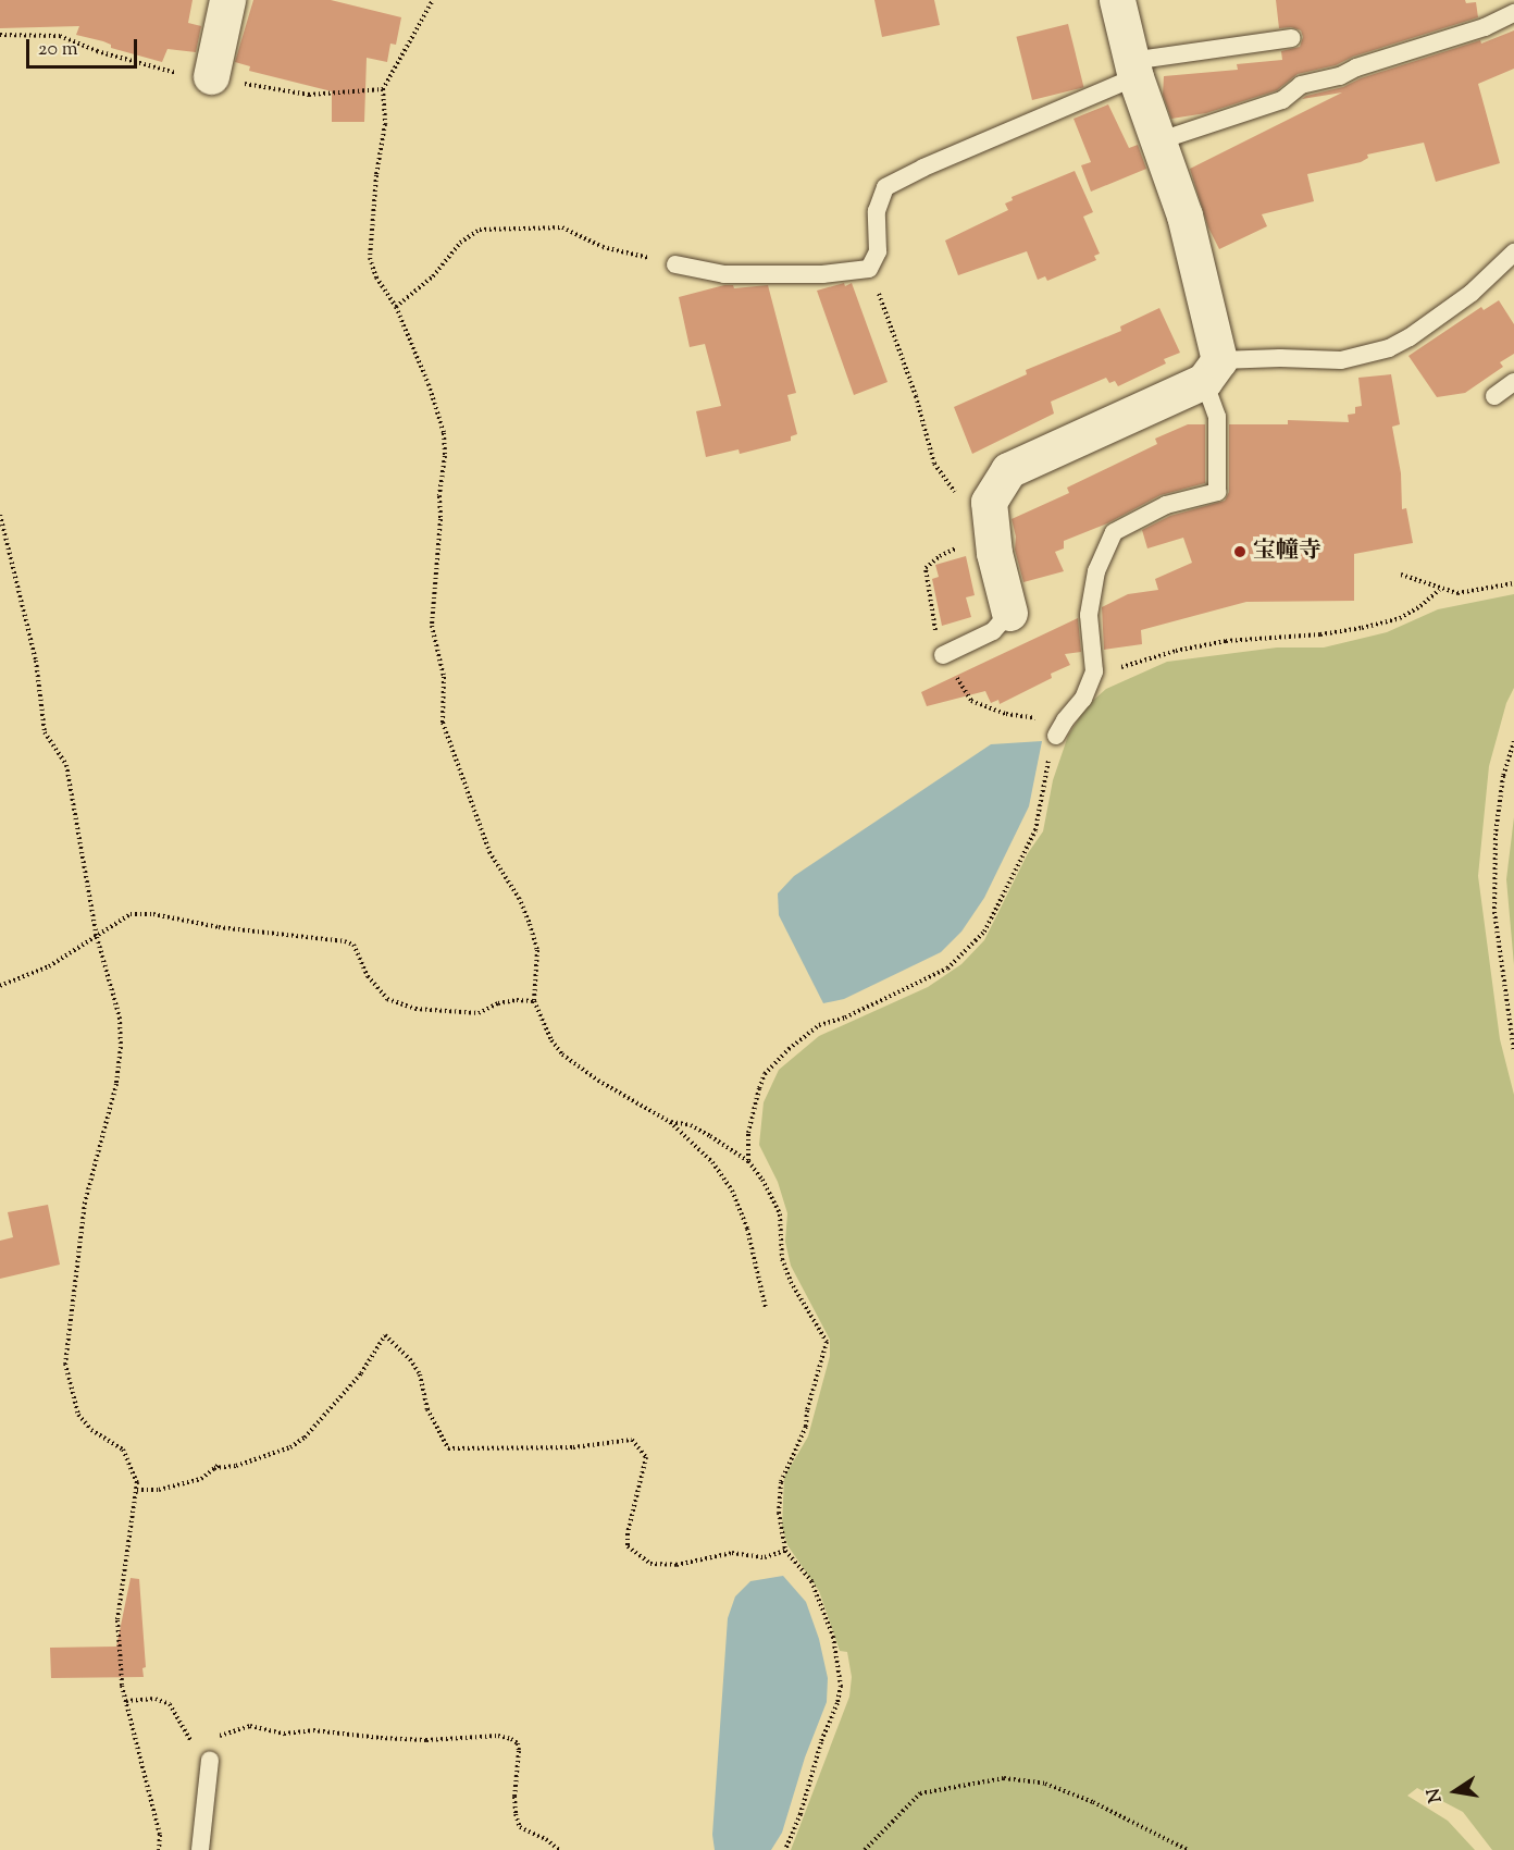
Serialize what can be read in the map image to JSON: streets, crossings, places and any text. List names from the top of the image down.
{
  "places": ["宝幢寺"],
  "scale_bar": "20 m",
  "north": "left"
}
